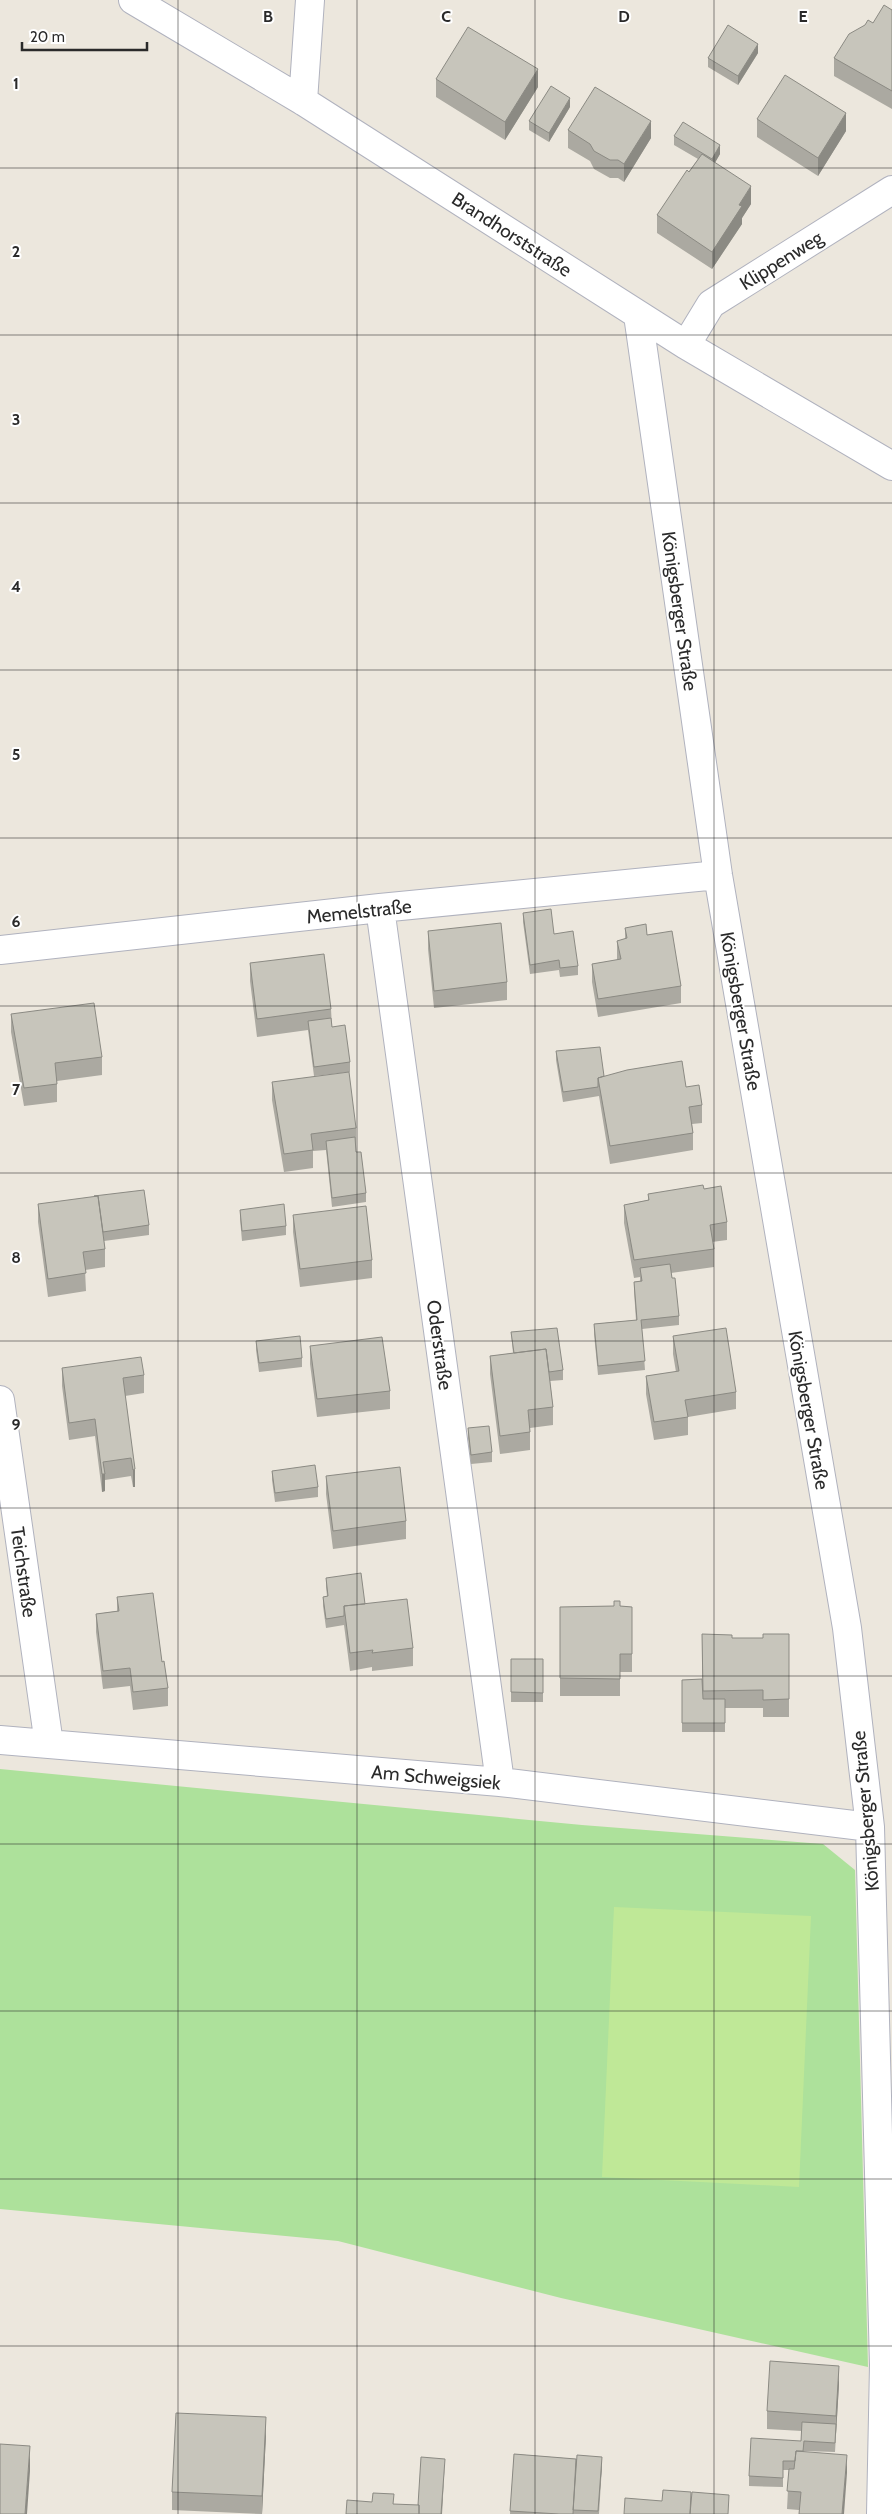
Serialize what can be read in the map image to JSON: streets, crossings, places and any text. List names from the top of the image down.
{
  "streets": {
    "street": [
      "Brandhorststraße",
      "Klippenweg",
      "Königsberger Straße",
      "Memelstraße",
      "Oderstraße",
      "Teichstraße",
      "Am Schweigsiek"
    ]
  },
  "crossings": [
    ["Brandhorststraße", "Klippenweg"],
    ["Brandhorststraße", "Königsberger Straße"],
    ["Königsberger Straße", "Memelstraße"],
    ["Königsberger Straße", "Am Schweigsiek"],
    ["Memelstraße", "Oderstraße"],
    ["Oderstraße", "Am Schweigsiek"],
    ["Teichstraße", "Am Schweigsiek"]
  ],
  "scale_bar": "20 m",
  "grid": {
    "columns": [
      "B",
      "C",
      "D",
      "E"
    ],
    "rows": [
      "1",
      "2",
      "3",
      "4",
      "5",
      "6",
      "7",
      "8",
      "9"
    ]
  }
}
